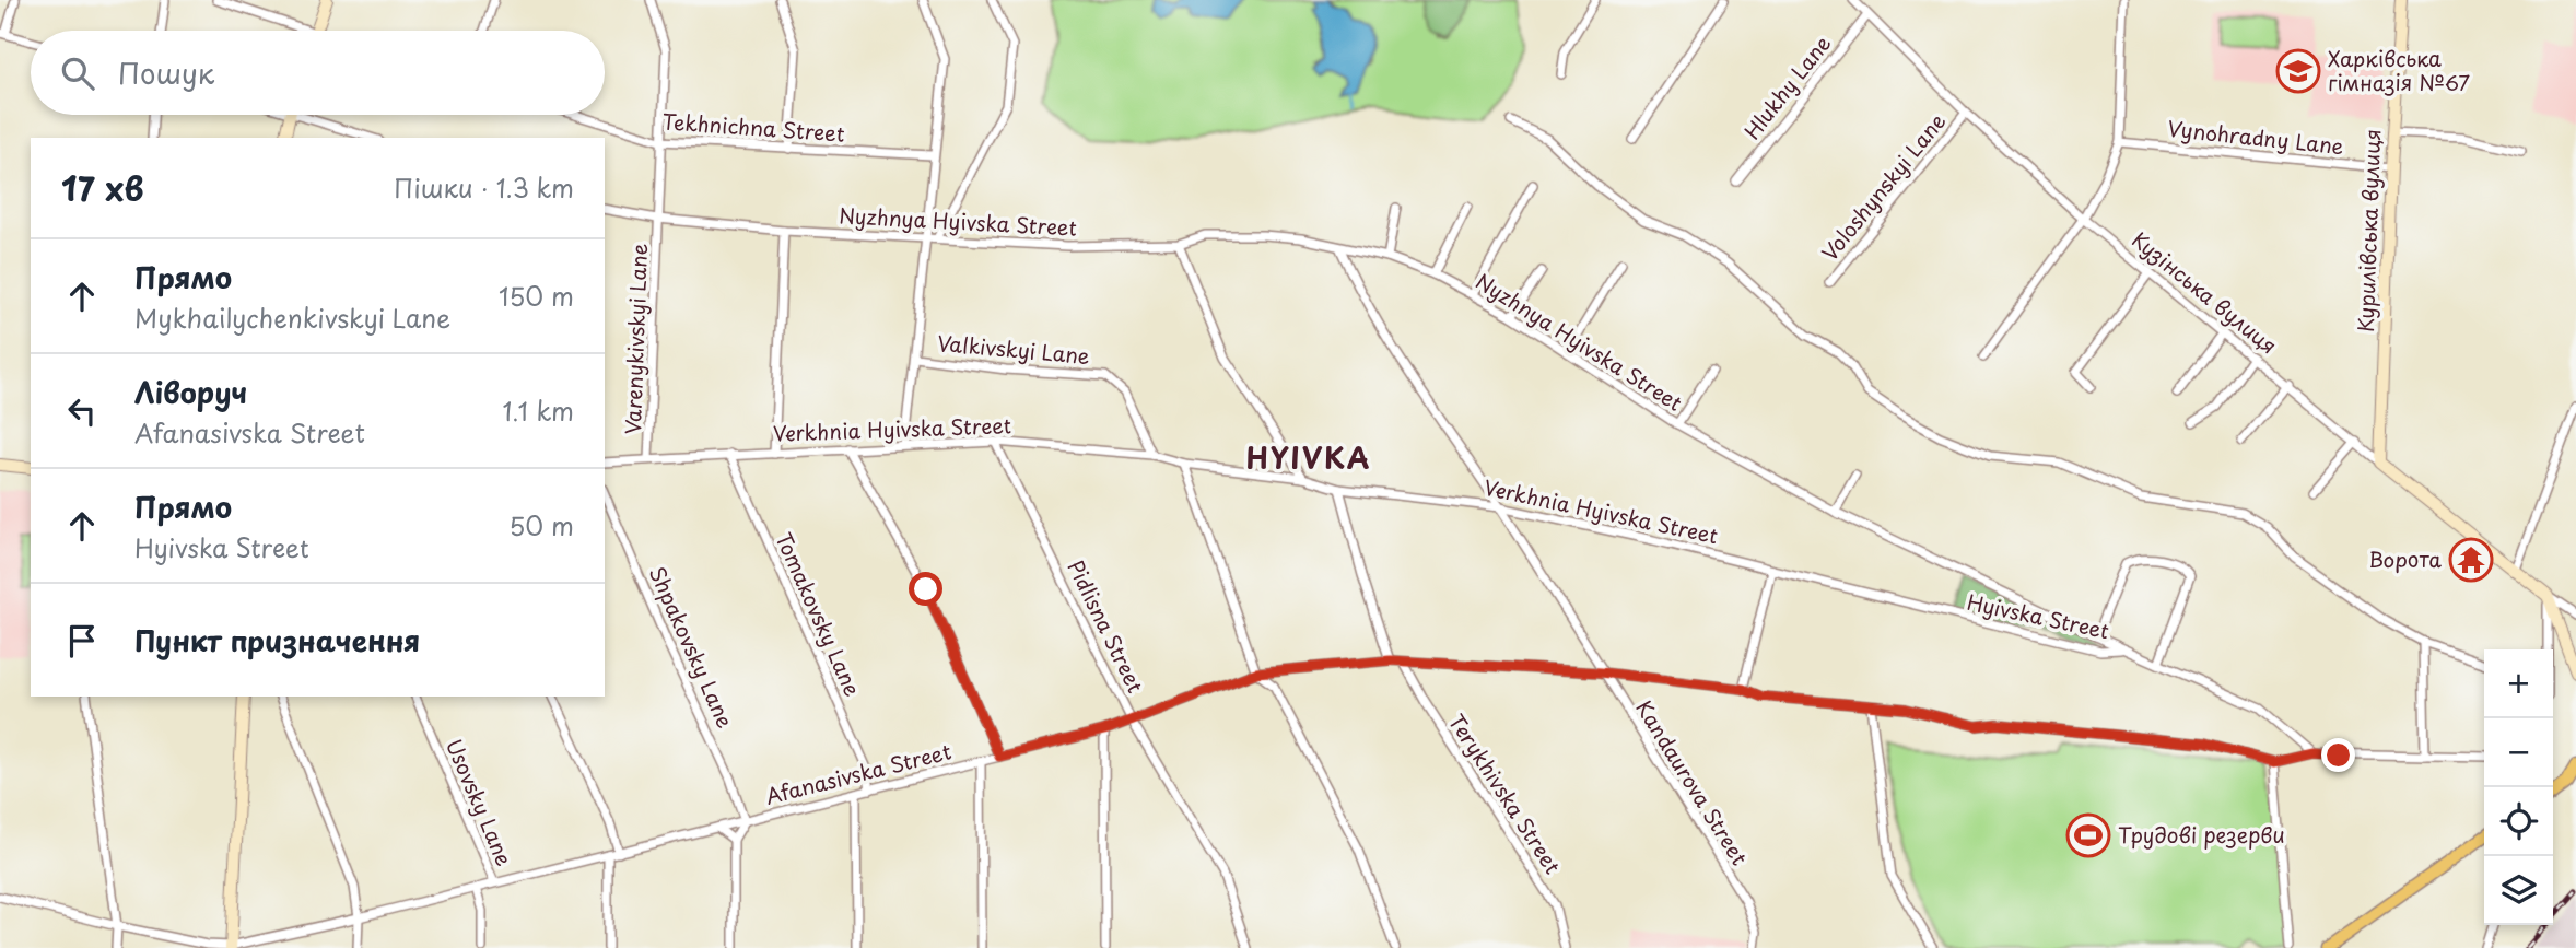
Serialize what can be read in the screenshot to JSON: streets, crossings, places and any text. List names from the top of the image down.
{
  "streets": {
    "main road": ["Курилівська вулиця", "Кузінська вулиця"],
    "street": [
      "Hlukhy Lane",
      "Tekhnichna Street",
      "Vynohradny Lane",
      "Voloshynskyi Lane",
      "Nyzhnya Hyivska Street",
      "Varenykivskyi Lane",
      "Valkivskyi Lane",
      "Verkhnia Hyivska Street",
      "Tomakovsky Lane",
      "Hyivska Street",
      "Pidlisna Street",
      "Shpakovsky Lane",
      "Afanasivska Street",
      "Kandaurova Street",
      "Terykhivska Street",
      "Usovsky Lane"
    ]
  },
  "crossings": [
    ["Hlukhy Lane", "Кузінська вулиця"],
    ["Tekhnichna Street", "Varenykivskyi Lane"],
    ["Vynohradny Lane", "Курилівська вулиця"],
    ["Voloshynskyi Lane", "Кузінська вулиця"],
    ["Nyzhnya Hyivska Street", "Varenykivskyi Lane"],
    ["Nyzhnya Hyivska Street", "Hyivska Street"],
    ["Nyzhnya Hyivska Street", "Kandaurova Street"],
    ["Курилівська вулиця", "Кузінська вулиця"],
    ["Varenykivskyi Lane", "Verkhnia Hyivska Street"],
    ["Valkivskyi Lane", "Verkhnia Hyivska Street"],
    ["Verkhnia Hyivska Street", "Tomakovsky Lane"],
    ["Verkhnia Hyivska Street", "Hyivska Street"],
    ["Verkhnia Hyivska Street", "Pidlisna Street"],
    ["Verkhnia Hyivska Street", "Kandaurova Street"],
    ["Tomakovsky Lane", "Afanasivska Street"],
    ["Pidlisna Street", "Afanasivska Street"],
    ["Shpakovsky Lane", "Afanasivska Street"],
    ["Afanasivska Street", "Kandaurova Street"],
    ["Afanasivska Street", "Terykhivska Street"],
    ["Afanasivska Street", "Usovsky Lane"]
  ],
  "districts": ["HYIVKA"],
  "places": {
    "school or university": ["Харківська гімназія №67"],
    "temple": ["Ворота"],
    "sports": ["Трудові резерви"]
  },
  "page": {
    "search": "Пошук",
    "heading": ["17 хв", "Пішки · 1.3 km"],
    "list": [
      ["Прямо", "Mykhailychenkivskyi Lane", "150 m"],
      ["Ліворуч", "Afanasivska Street", "1.1 km"],
      ["Прямо", "Hyivska Street", "50 m"],
      "Пункт призначення"
    ],
    "map_buttons": ["+", "−"]
  }
}
